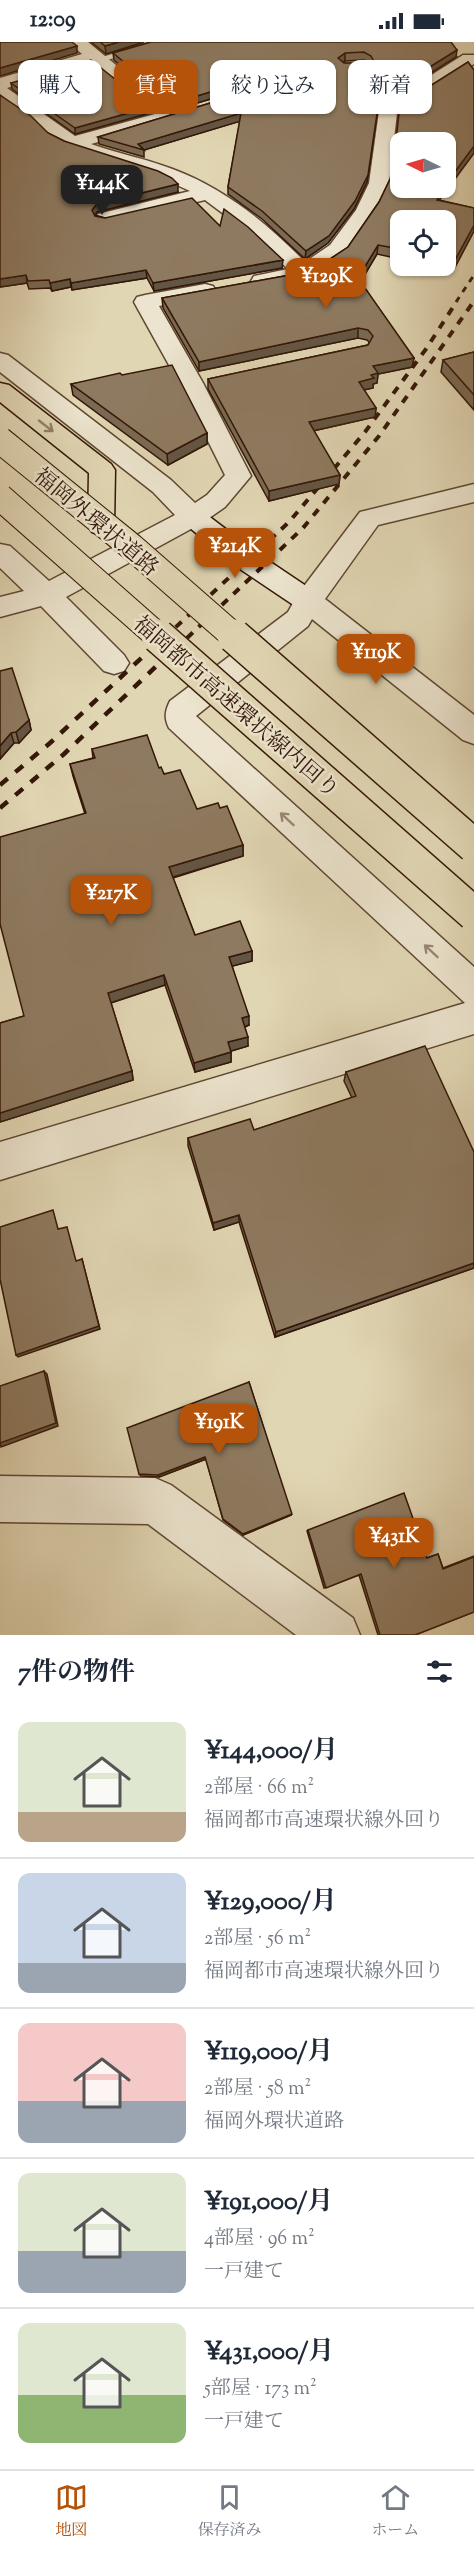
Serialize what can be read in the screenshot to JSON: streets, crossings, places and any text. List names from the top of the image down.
{
  "streets": {
    "highway": ["福岡外環状道路", "福岡都市高速環状線内回り"]
  },
  "crossings": [
    ["福岡外環状道路", "福岡都市高速環状線内回り"]
  ],
  "north": "left",
  "page": {
    "status": "12:09",
    "chip": [
      "購入",
      "賃貸",
      "絞り込み",
      "新着"
    ],
    "price": [
      "¥144K",
      "¥129K",
      "¥214K",
      "¥119K",
      "¥217K",
      "¥191K",
      "¥431K"
    ],
    "heading": "7件の物件",
    "list": [
      {
        "name": "¥144,000/月",
        "note": "2部屋 · 66 m² · 福岡都市高速環状線外回り"
      },
      {
        "name": "¥129,000/月",
        "note": "2部屋 · 56 m² · 福岡都市高速環状線外回り"
      },
      {
        "name": "¥119,000/月",
        "note": "2部屋 · 58 m² · 福岡外環状道路"
      },
      {
        "name": "¥191,000/月",
        "note": "4部屋 · 96 m² · 一戸建て"
      },
      {
        "name": "¥431,000/月",
        "note": "5部屋 · 173 m² · 一戸建て"
      }
    ],
    "tabs": ["地図", "保存済み", "ホーム"]
  }
}
